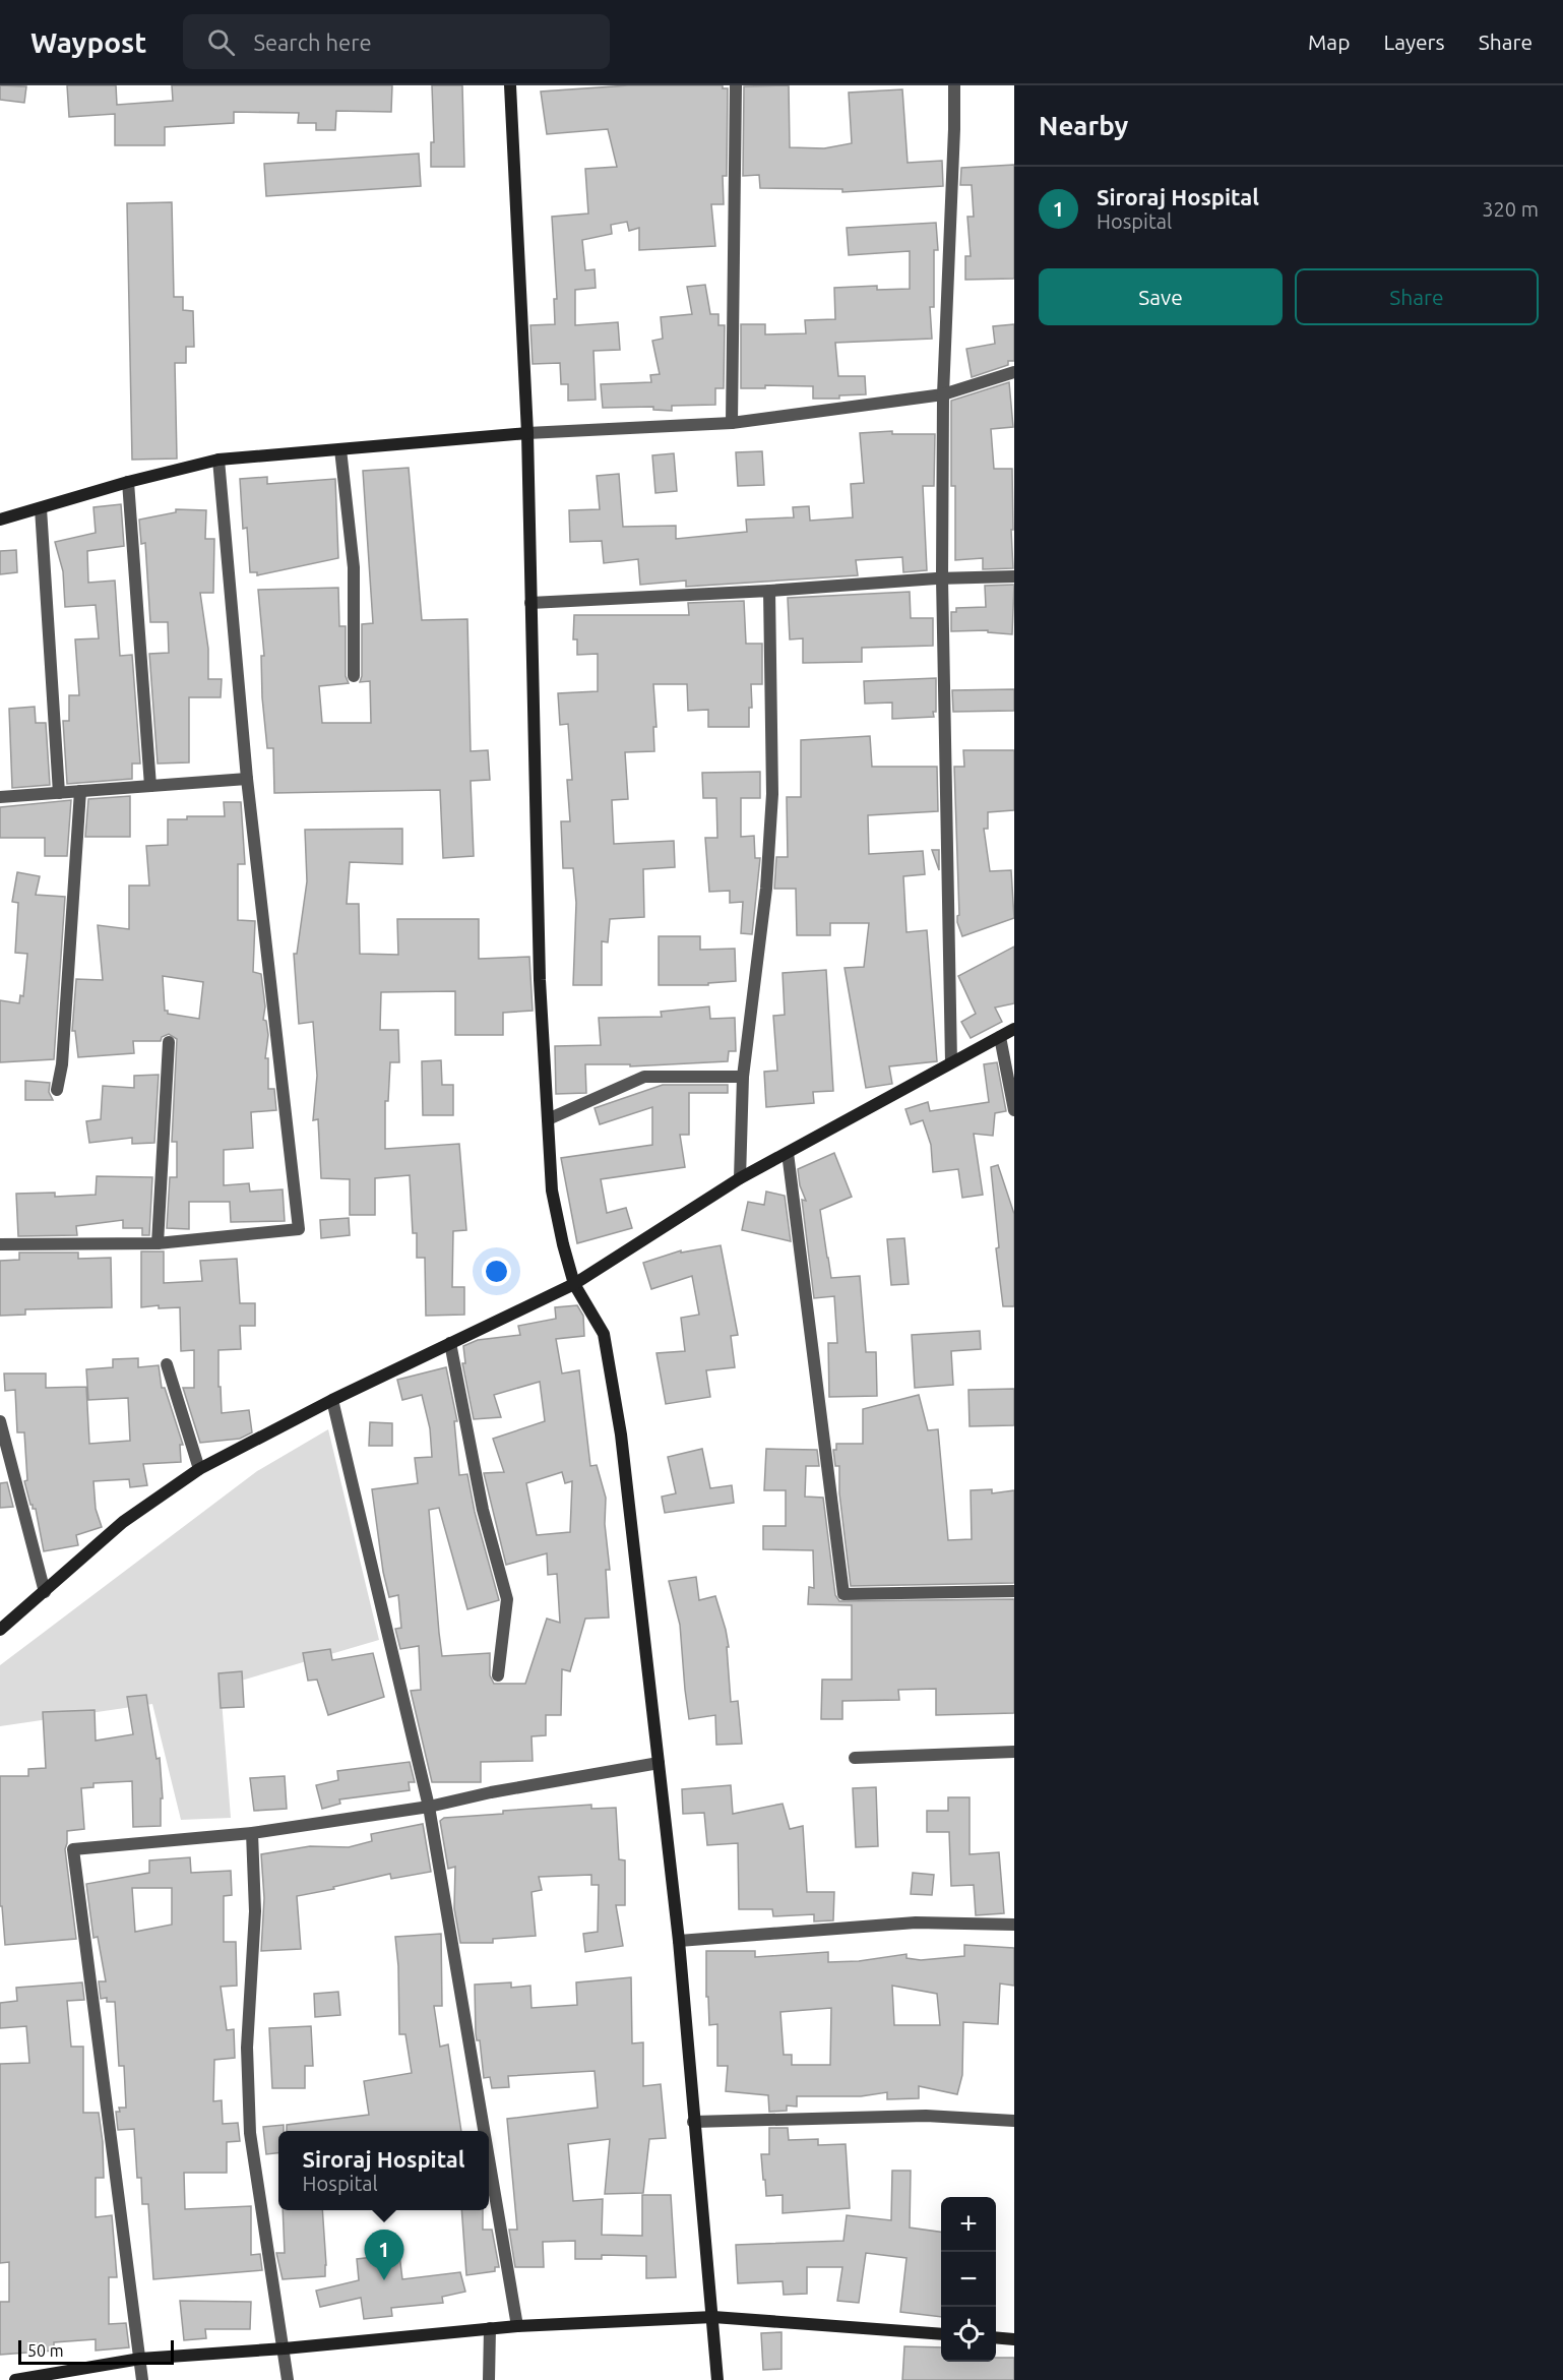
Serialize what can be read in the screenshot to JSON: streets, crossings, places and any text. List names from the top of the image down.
{
  "scale_bar": "50 m",
  "page": {
    "header": "Waypost",
    "search": "Search here",
    "nav": ["Map", "Layers", "Share"],
    "heading": "Nearby",
    "list": [
      {
        "mark": "1",
        "name": "Siroraj Hospital",
        "note": "Hospital",
        "value": "320 m"
      }
    ],
    "buttons": ["Save", "Share"],
    "popup": ["Siroraj Hospital", "Hospital"],
    "map_buttons": ["+", "−"],
    "pins": "1",
    "scale": "50 m"
  }
}
